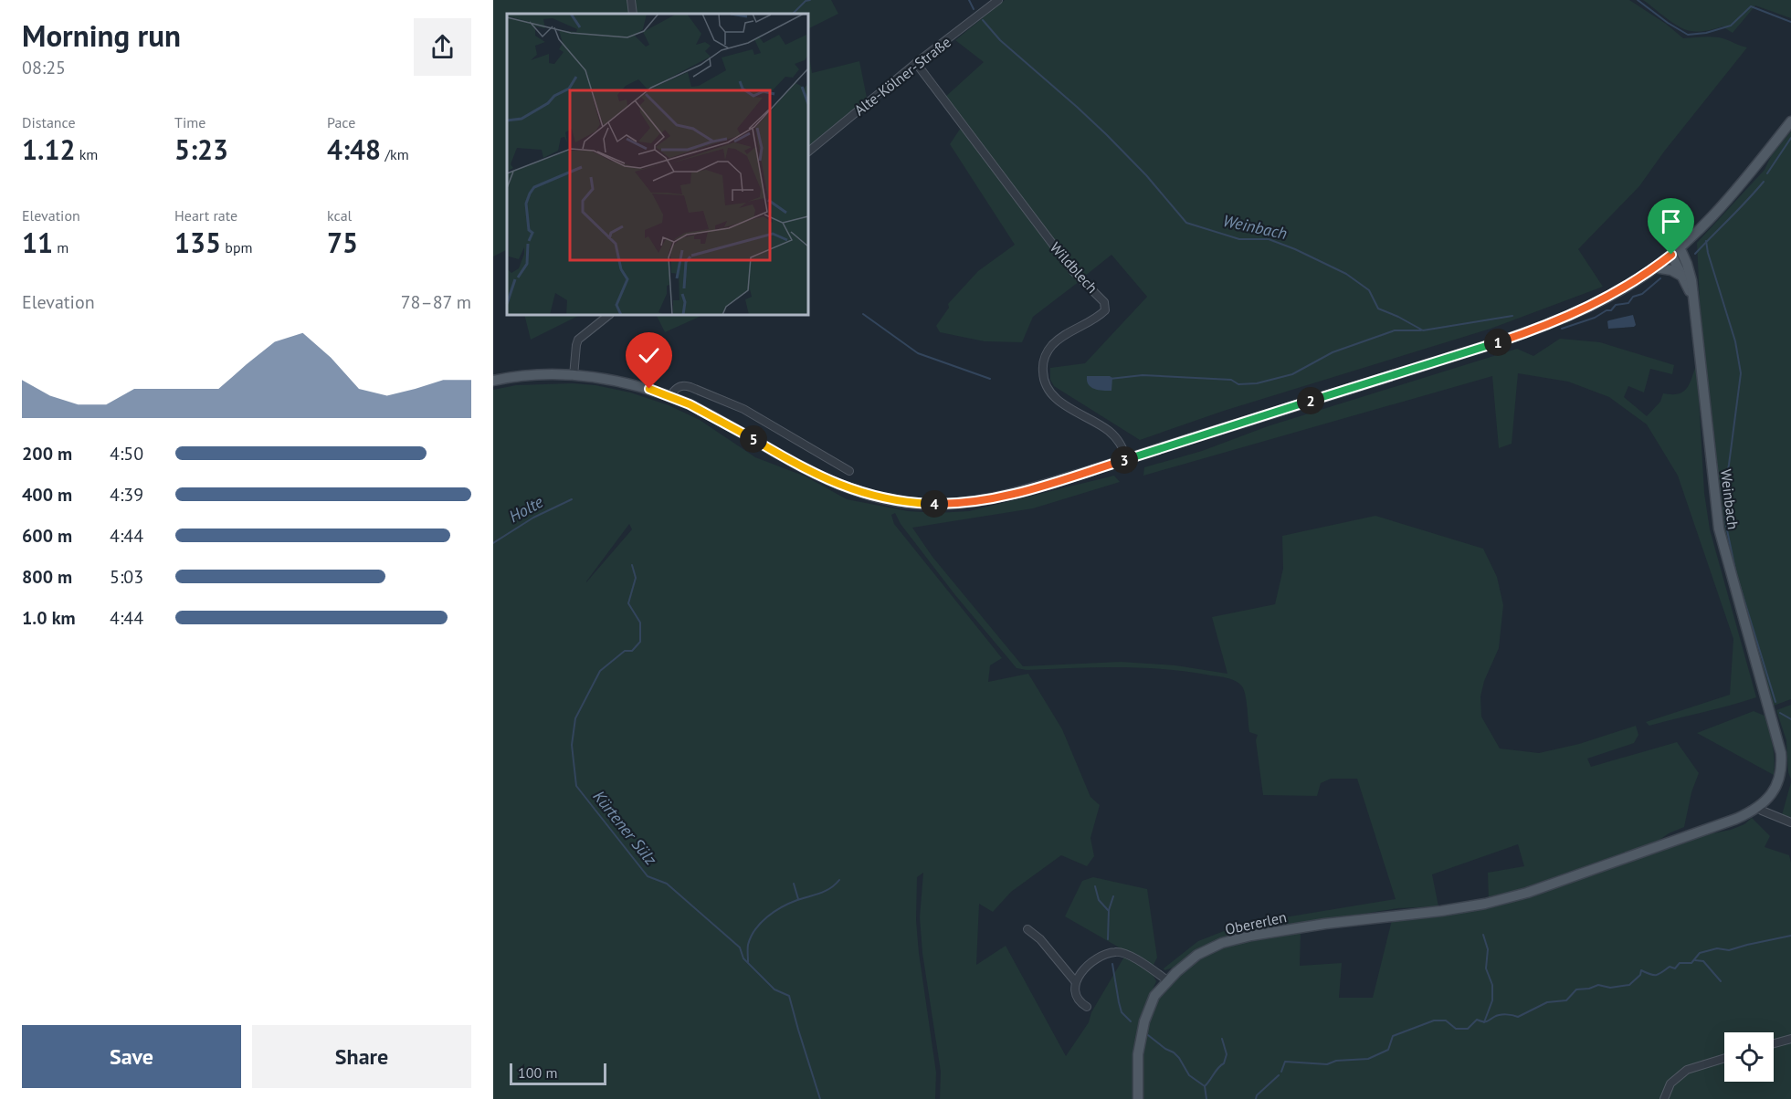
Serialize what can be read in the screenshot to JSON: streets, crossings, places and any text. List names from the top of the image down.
{
  "streets": {
    "main road": ["Weinbach", "Obererlen"],
    "street": ["Alte-Kölner-Straße", "Wildblech"]
  },
  "crossings": [
    ["Alte-Kölner-Straße", "Wildblech"],
    ["Weinbach", "Obererlen"]
  ],
  "water": ["Weinbach", "Holte", "Kürtener Sülz"],
  "scale_bar": "100 m",
  "page": {
    "heading": ["Morning run", "08:25"],
    "stats": [
      ["Distance", "1.12 km"],
      ["Time", "5:23"],
      ["Pace", "4:48 /km"],
      ["Elevation", "11 m"],
      ["Heart rate", "135 bpm"],
      ["kcal", "75"]
    ],
    "chart": ["Elevation", "78–87 m"],
    "pins": [
      "1",
      "2",
      "5",
      "3",
      "4"
    ],
    "list": [
      {
        "name": "200 m",
        "note": "4:50"
      },
      {
        "name": "400 m",
        "note": "4:39"
      },
      {
        "name": "600 m",
        "note": "4:44"
      },
      {
        "name": "800 m",
        "note": "5:03"
      },
      {
        "name": "1.0 km",
        "note": "4:44"
      }
    ],
    "buttons": ["Save", "Share"],
    "scale": "100 m"
  }
}
